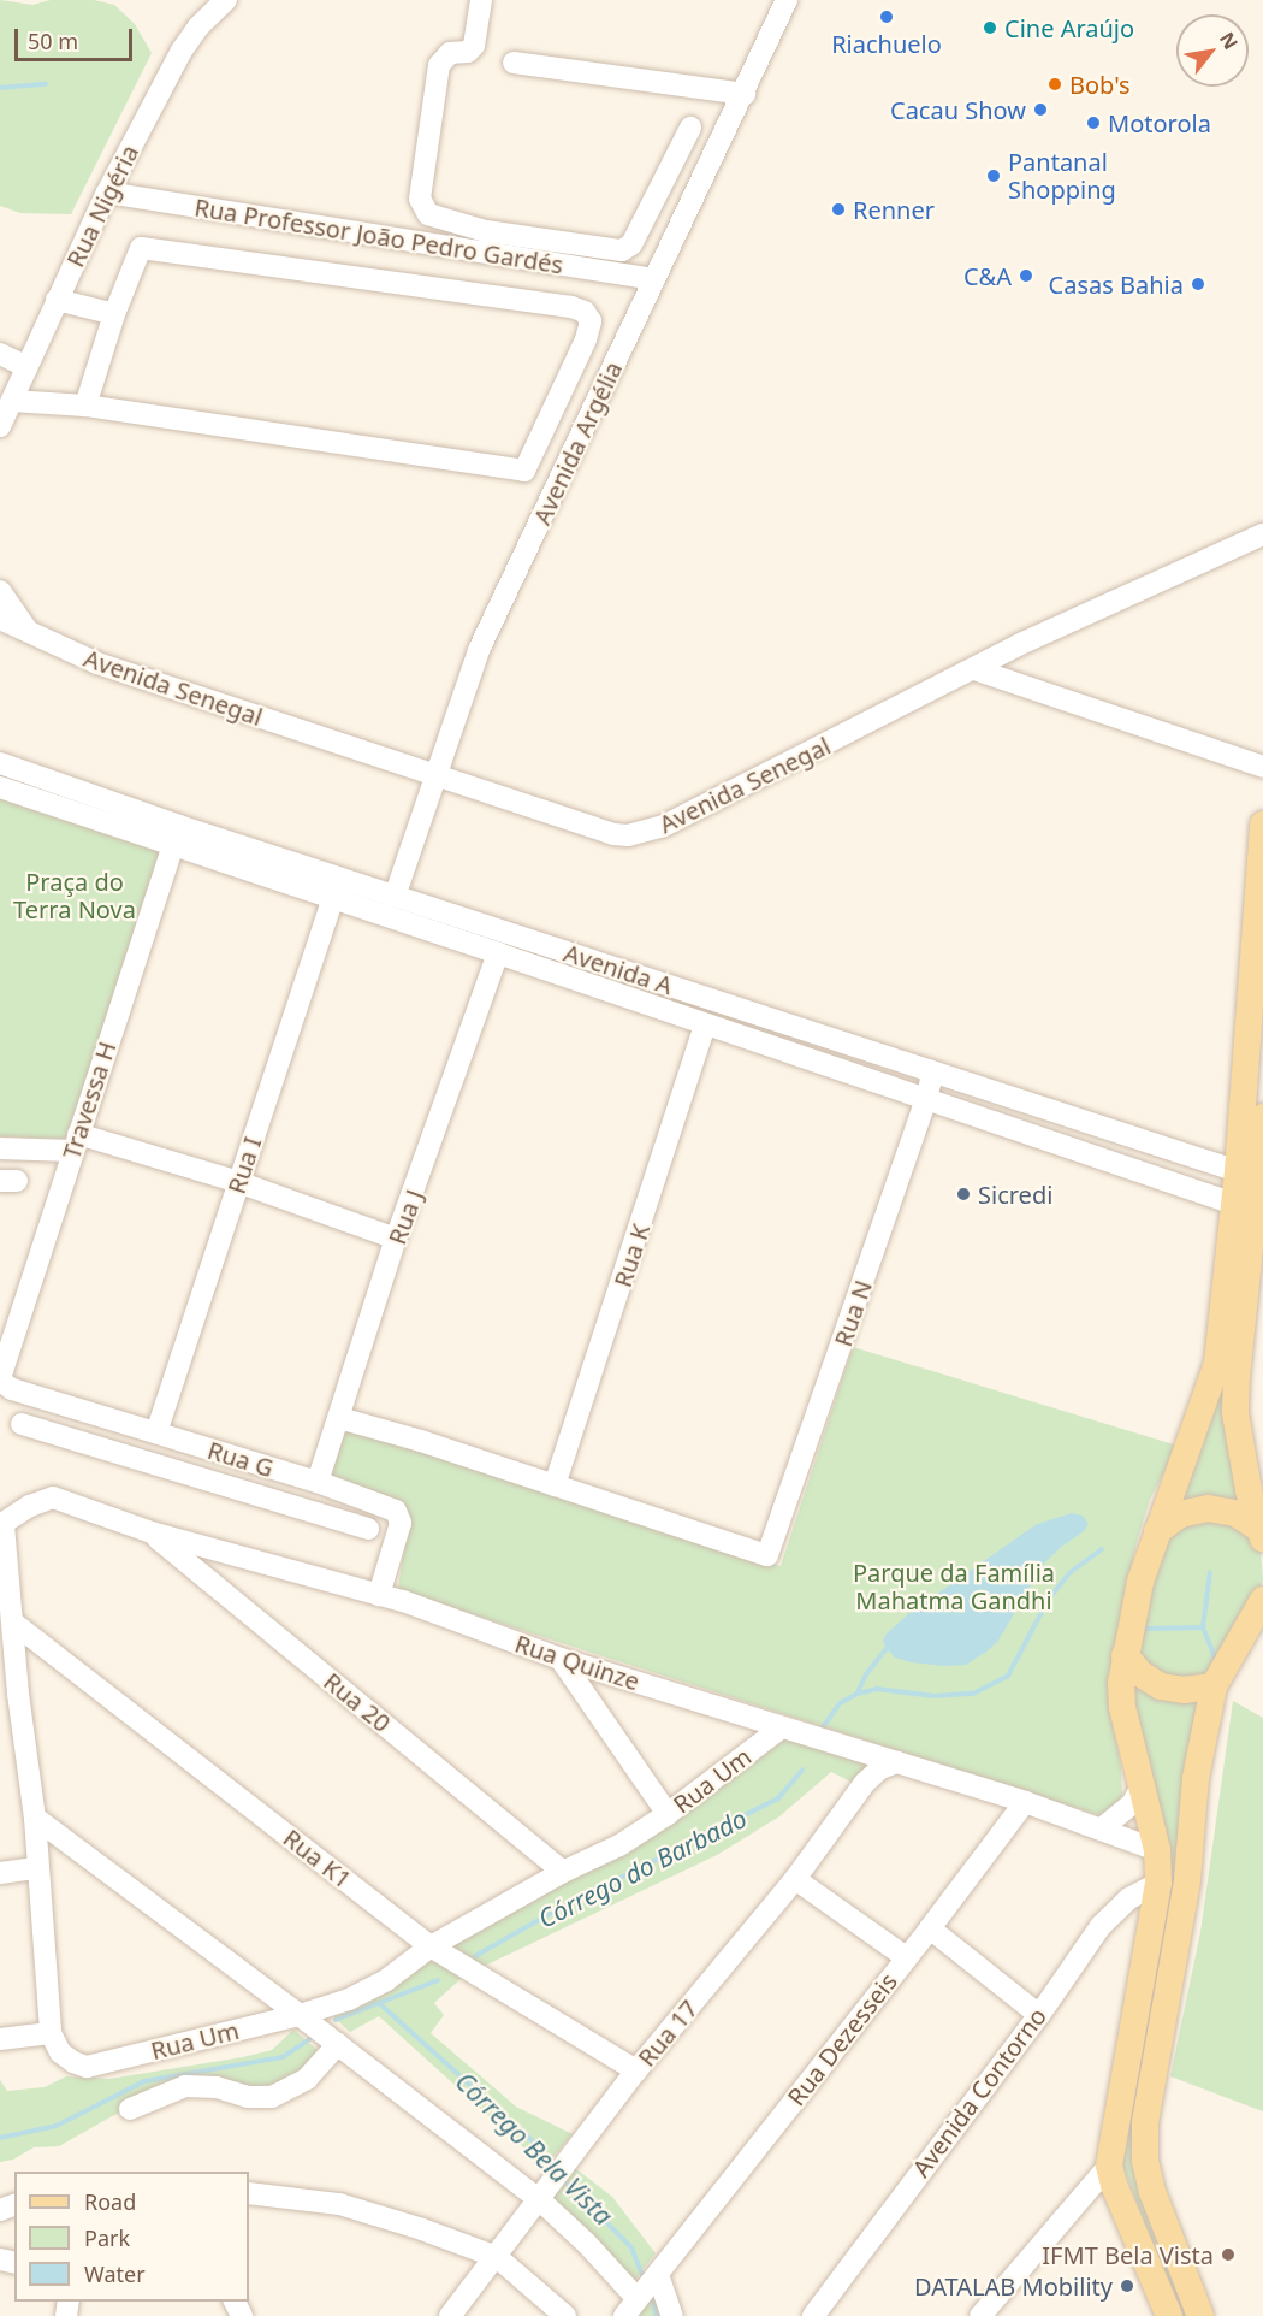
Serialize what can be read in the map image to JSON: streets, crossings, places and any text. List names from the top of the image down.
{
  "streets": {
    "street": [
      "Rua Nigéria",
      "Rua Professor João Pedro Gardés",
      "Avenida Argélia",
      "Avenida Senegal",
      "Avenida A",
      "Travessa H",
      "Rua I",
      "Rua J",
      "Rua K",
      "Rua N",
      "Rua G",
      "Rua Quinze",
      "Rua 20",
      "Rua Um",
      "Rua K1",
      "Rua 17",
      "Rua Dezesseis",
      "Avenida Contorno"
    ]
  },
  "crossings": [
    ["Rua Nigéria", "Rua Professor João Pedro Gardés"],
    ["Rua Professor João Pedro Gardés", "Avenida Argélia"],
    ["Avenida Argélia", "Avenida Senegal"],
    ["Avenida Argélia", "Avenida A"],
    ["Avenida A", "Travessa H"],
    ["Avenida A", "Rua I"],
    ["Avenida A", "Rua J"],
    ["Avenida A", "Rua K"],
    ["Avenida A", "Rua N"],
    ["Rua I", "Rua G"],
    ["Rua J", "Rua G"],
    ["Rua K", "Rua N"],
    ["Rua G", "Rua Quinze"],
    ["Rua Quinze", "Rua 20"],
    ["Rua Quinze", "Rua Um"],
    ["Rua Quinze", "Rua 17"],
    ["Rua Quinze", "Rua Dezesseis"],
    ["Rua 20", "Rua Um"],
    ["Rua Um", "Rua K1"],
    ["Rua K1", "Rua 17"]
  ],
  "water": ["Córrego do Barbado", "Córrego Bela Vista"],
  "parks": ["Praça do Terra Nova", "Parque da Família Mahatma Gandhi"],
  "places": [
    "Riachuelo",
    "Cine Araújo",
    "Bob's",
    "Cacau Show",
    "Motorola",
    "Pantanal Shopping",
    "Renner",
    "C&A",
    "Casas Bahia",
    "Sicredi",
    "IFMT Bela Vista",
    "DATALAB Mobility"
  ],
  "legend": ["Road", "Park", "Water"],
  "scale_bar": "50 m",
  "north": "top right"
}
